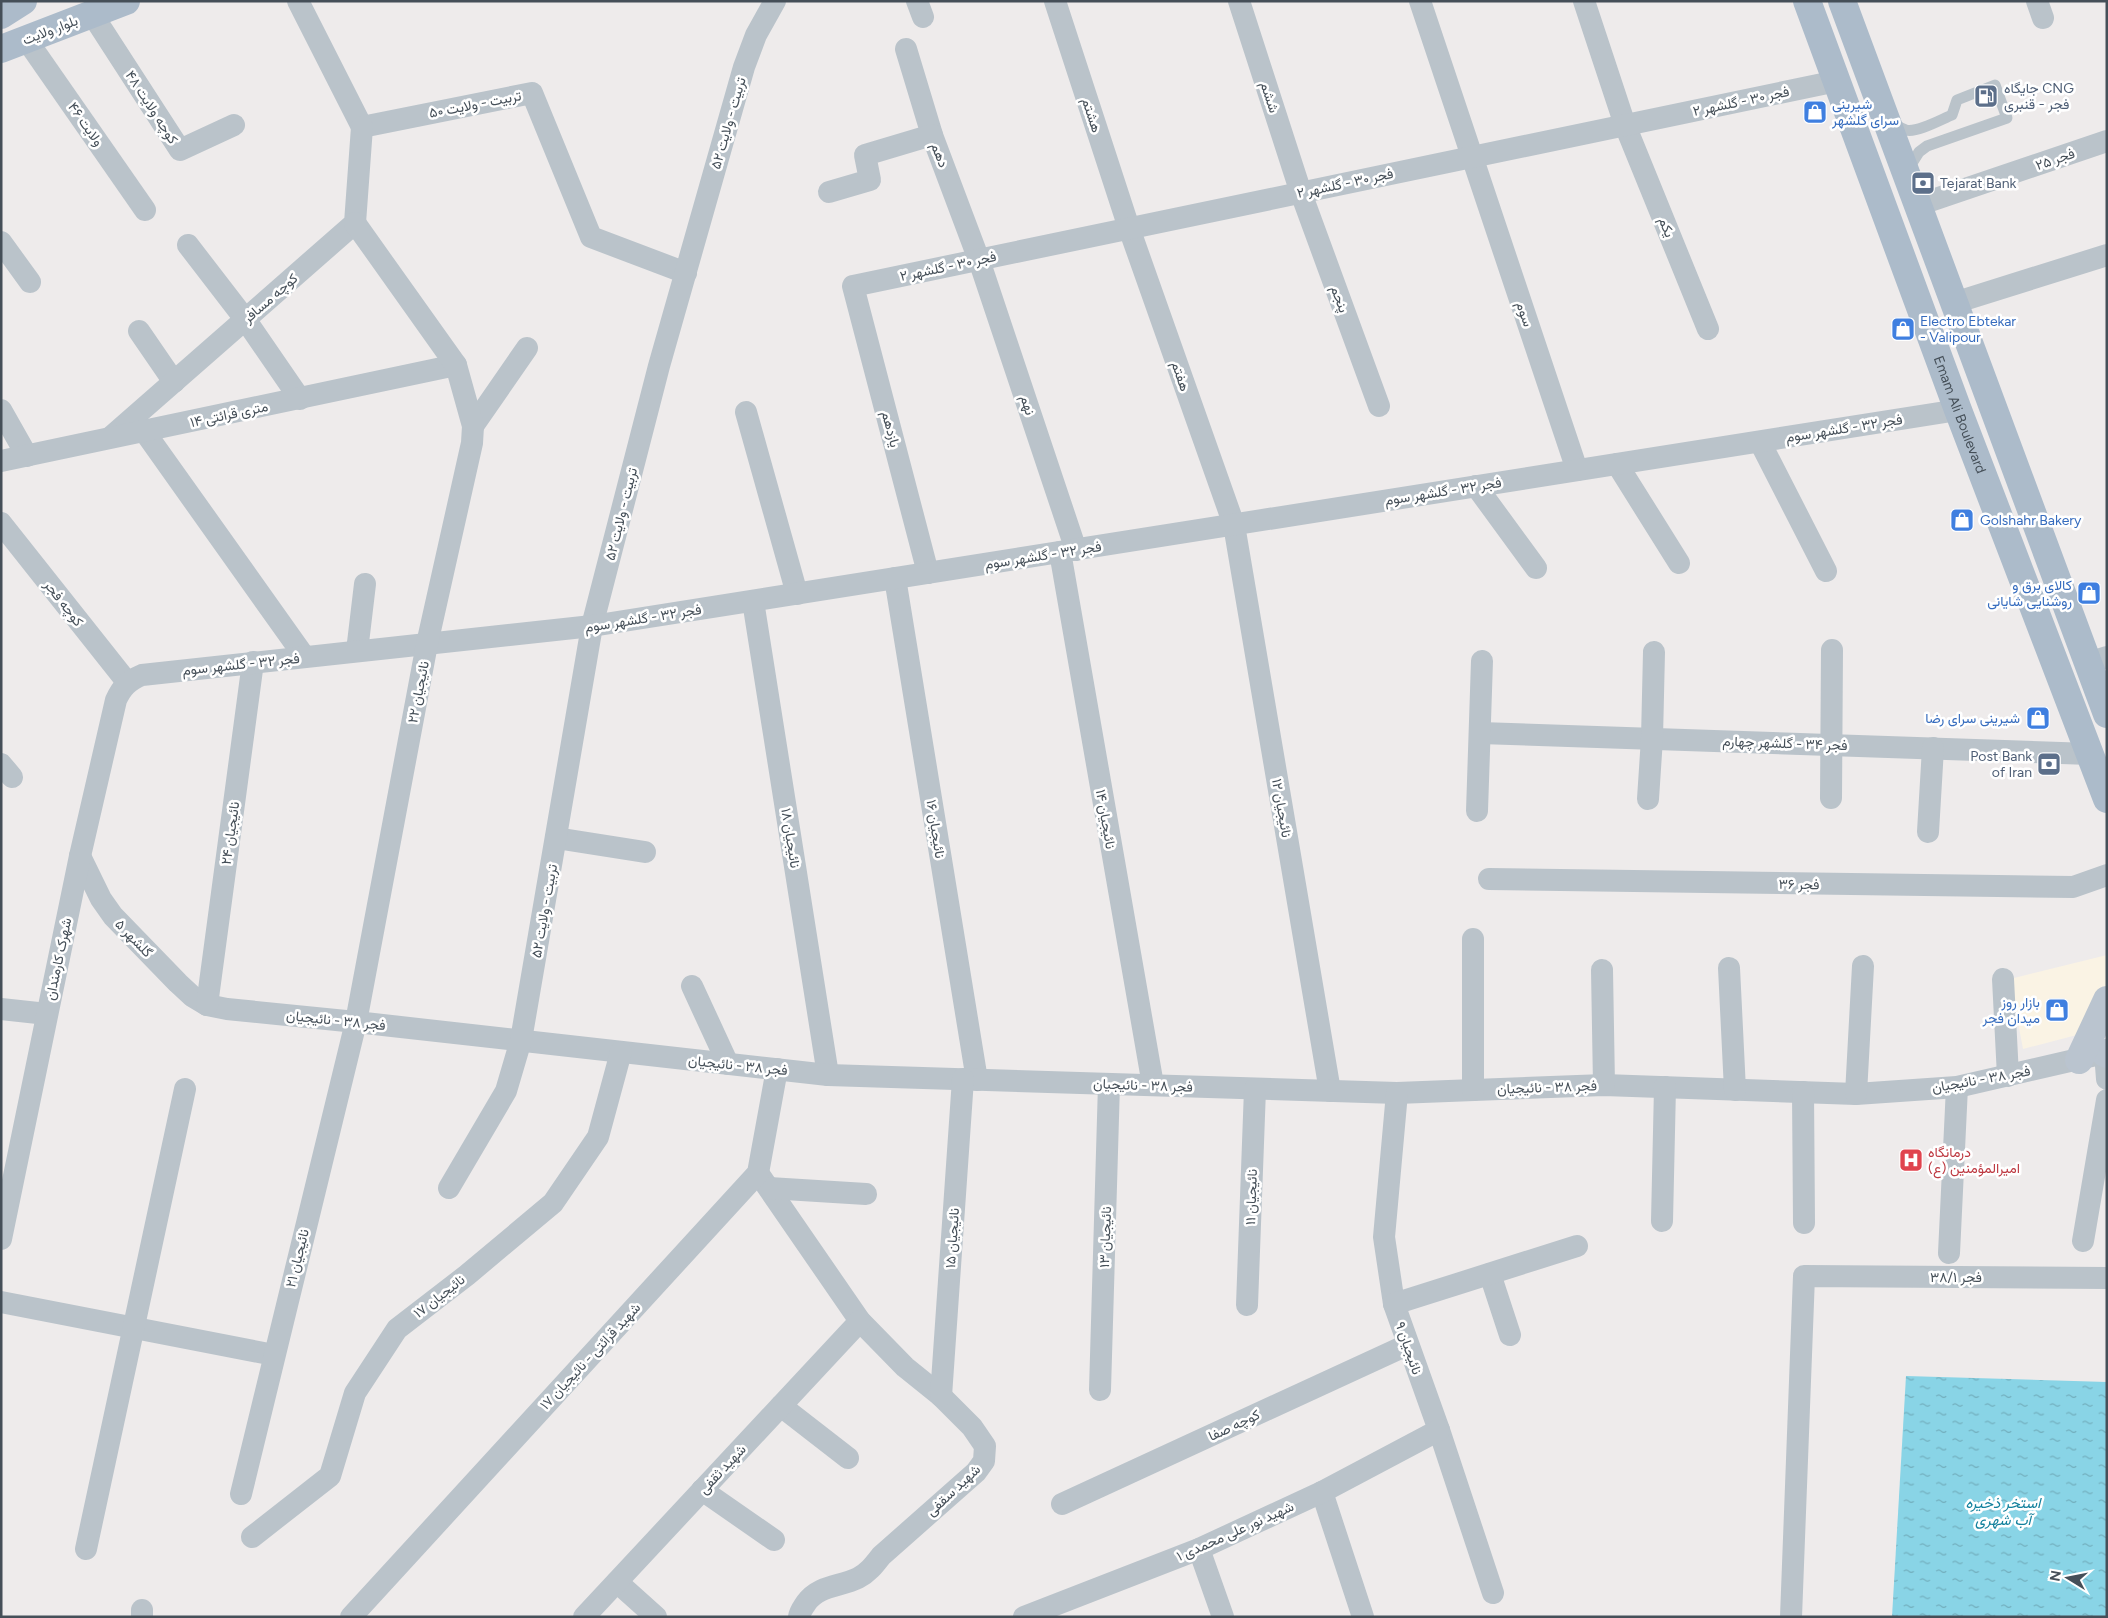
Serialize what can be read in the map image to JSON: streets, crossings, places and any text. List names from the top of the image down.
{
  "streets": {
    "main road": ["بلوار ولایت", "Emam Ali Boulevard"],
    "street": [
      "ششم",
      "فجر ۳۰ - گلشهر ۲",
      "تربیت - ولایت ۵۰",
      "کوچه ولایت ۴۸",
      "هشتم",
      "تربیت - ولایت ۵۲",
      "ولایت ۴۶",
      "دهم",
      "فجر ۲۵",
      "یکم",
      "کوچه مسافر",
      "پنجم",
      "سوم",
      "هفتم",
      "نهم",
      "۱۴ متری قرائتی",
      "فجر ۳۲ - گلشهر سوم",
      "یازدهم",
      "کوچه فجر",
      "نائیجیان ۲۲",
      "فجر ۳۴ - گلشهر چهارم",
      "نائیجیان ۱۲",
      "نائیجیان ۱۴",
      "نائیجیان ۱۶",
      "نائیجیان ۲۴",
      "نائیجیان ۱۸",
      "فجر ۳۶",
      "گلشهر ۵",
      "شهرک کارمندان",
      "فجر ۳۸ - نائیجیان",
      "نائیجیان ۱۱",
      "نائیجیان ۱۳",
      "نائیجیان ۱۵",
      "نائیجیان ۲۱",
      "فجر ۳۸/۱",
      "نائیجیان ۱۷",
      "نائیجیان ۹",
      "شهید قرائتی - نائیجیان ۱۷",
      "کوچه صفا",
      "شهید ثقفی",
      "شهید سقفی",
      "شهید نور علی محمدی ۱"
    ]
  },
  "crossings": [
    ["بلوار ولایت", "کوچه ولایت ۴۸"],
    ["بلوار ولایت", "ولایت ۴۶"],
    ["ششم", "فجر ۳۰ - گلشهر ۲"],
    ["ششم", "پنجم"],
    ["فجر ۳۰ - گلشهر ۲", "هشتم"],
    ["فجر ۳۰ - گلشهر ۲", "دهم"],
    ["فجر ۳۰ - گلشهر ۲", "یکم"],
    ["فجر ۳۰ - گلشهر ۲", "پنجم"],
    ["فجر ۳۰ - گلشهر ۲", "سوم"],
    ["فجر ۳۰ - گلشهر ۲", "هفتم"],
    ["فجر ۳۰ - گلشهر ۲", "نهم"],
    ["فجر ۳۰ - گلشهر ۲", "Emam Ali Boulevard"],
    ["فجر ۳۰ - گلشهر ۲", "یازدهم"],
    ["تربیت - ولایت ۵۰", "تربیت - ولایت ۵۲"],
    ["هشتم", "هفتم"],
    ["تربیت - ولایت ۵۲", "فجر ۳۲ - گلشهر سوم"],
    ["تربیت - ولایت ۵۲", "فجر ۳۸ - نائیجیان"],
    ["دهم", "نهم"],
    ["کوچه مسافر", "۱۴ متری قرائتی"],
    ["کوچه مسافر", "نائیجیان ۲۲"],
    ["سوم", "فجر ۳۲ - گلشهر سوم"],
    ["هفتم", "فجر ۳۲ - گلشهر سوم"],
    ["هفتم", "نائیجیان ۱۲"],
    ["نهم", "فجر ۳۲ - گلشهر سوم"],
    ["نهم", "نائیجیان ۱۴"],
    ["۱۴ متری قرائتی", "نائیجیان ۲۲"],
    ["Emam Ali Boulevard", "فجر ۳۲ - گلشهر سوم"],
    ["Emam Ali Boulevard", "فجر ۳۴ - گلشهر چهارم"],
    ["فجر ۳۲ - گلشهر سوم", "یازدهم"],
    ["فجر ۳۲ - گلشهر سوم", "کوچه فجر"],
    ["فجر ۳۲ - گلشهر سوم", "نائیجیان ۲۲"],
    ["فجر ۳۲ - گلشهر سوم", "نائیجیان ۱۲"],
    ["فجر ۳۲ - گلشهر سوم", "نائیجیان ۱۴"],
    ["فجر ۳۲ - گلشهر سوم", "نائیجیان ۱۶"],
    ["فجر ۳۲ - گلشهر سوم", "نائیجیان ۲۴"],
    ["فجر ۳۲ - گلشهر سوم", "نائیجیان ۱۸"],
    ["فجر ۳۲ - گلشهر سوم", "شهرک کارمندان"],
    ["کوچه فجر", "شهرک کارمندان"],
    ["نائیجیان ۲۲", "فجر ۳۸ - نائیجیان"],
    ["نائیجیان ۲۲", "نائیجیان ۲۱"],
    ["نائیجیان ۱۲", "فجر ۳۸ - نائیجیان"],
    ["نائیجیان ۱۴", "فجر ۳۸ - نائیجیان"],
    ["نائیجیان ۱۶", "فجر ۳۸ - نائیجیان"],
    ["نائیجیان ۱۶", "نائیجیان ۱۵"],
    ["نائیجیان ۲۴", "گلشهر ۵"],
    ["نائیجیان ۲۴", "فجر ۳۸ - نائیجیان"],
    ["نائیجیان ۱۸", "فجر ۳۸ - نائیجیان"],
    ["گلشهر ۵", "شهرک کارمندان"],
    ["گلشهر ۵", "فجر ۳۸ - نائیجیان"],
    ["فجر ۳۸ - نائیجیان", "نائیجیان ۱۱"],
    ["فجر ۳۸ - نائیجیان", "نائیجیان ۱۳"],
    ["فجر ۳۸ - نائیجیان", "نائیجیان ۱۵"],
    ["فجر ۳۸ - نائیجیان", "نائیجیان ۲۱"],
    ["فجر ۳۸ - نائیجیان", "نائیجیان ۱۷"],
    ["فجر ۳۸ - نائیجیان", "نائیجیان ۹"],
    ["نائیجیان ۱۵", "شهید سقفی"],
    ["نائیجیان ۹", "کوچه صفا"],
    ["نائیجیان ۹", "شهید نور علی محمدی ۱"],
    ["شهید قرائتی - نائیجیان ۱۷", "شهید سقفی"],
    ["شهید ثقفی", "شهید سقفی"]
  ],
  "water": ["استخر ذخیره آب شهری"],
  "places": {
    "fuel station": ["جایگاه CNG فجر - قنبری"],
    "shop": [
      "شیرینی سرای گلشهر",
      "Electro Ebtekar - Valipour",
      "Golshahr Bakery",
      "کالای برق و روشنایی شایانی",
      "شیرینی سرای رضا",
      "بازار روز میدان فجر"
    ],
    "bank": ["Tejarat Bank", "Post Bank of Iran"],
    "hospital": ["درمانگاه امیرالمؤمنین (ع)"]
  },
  "north": "left"
}
